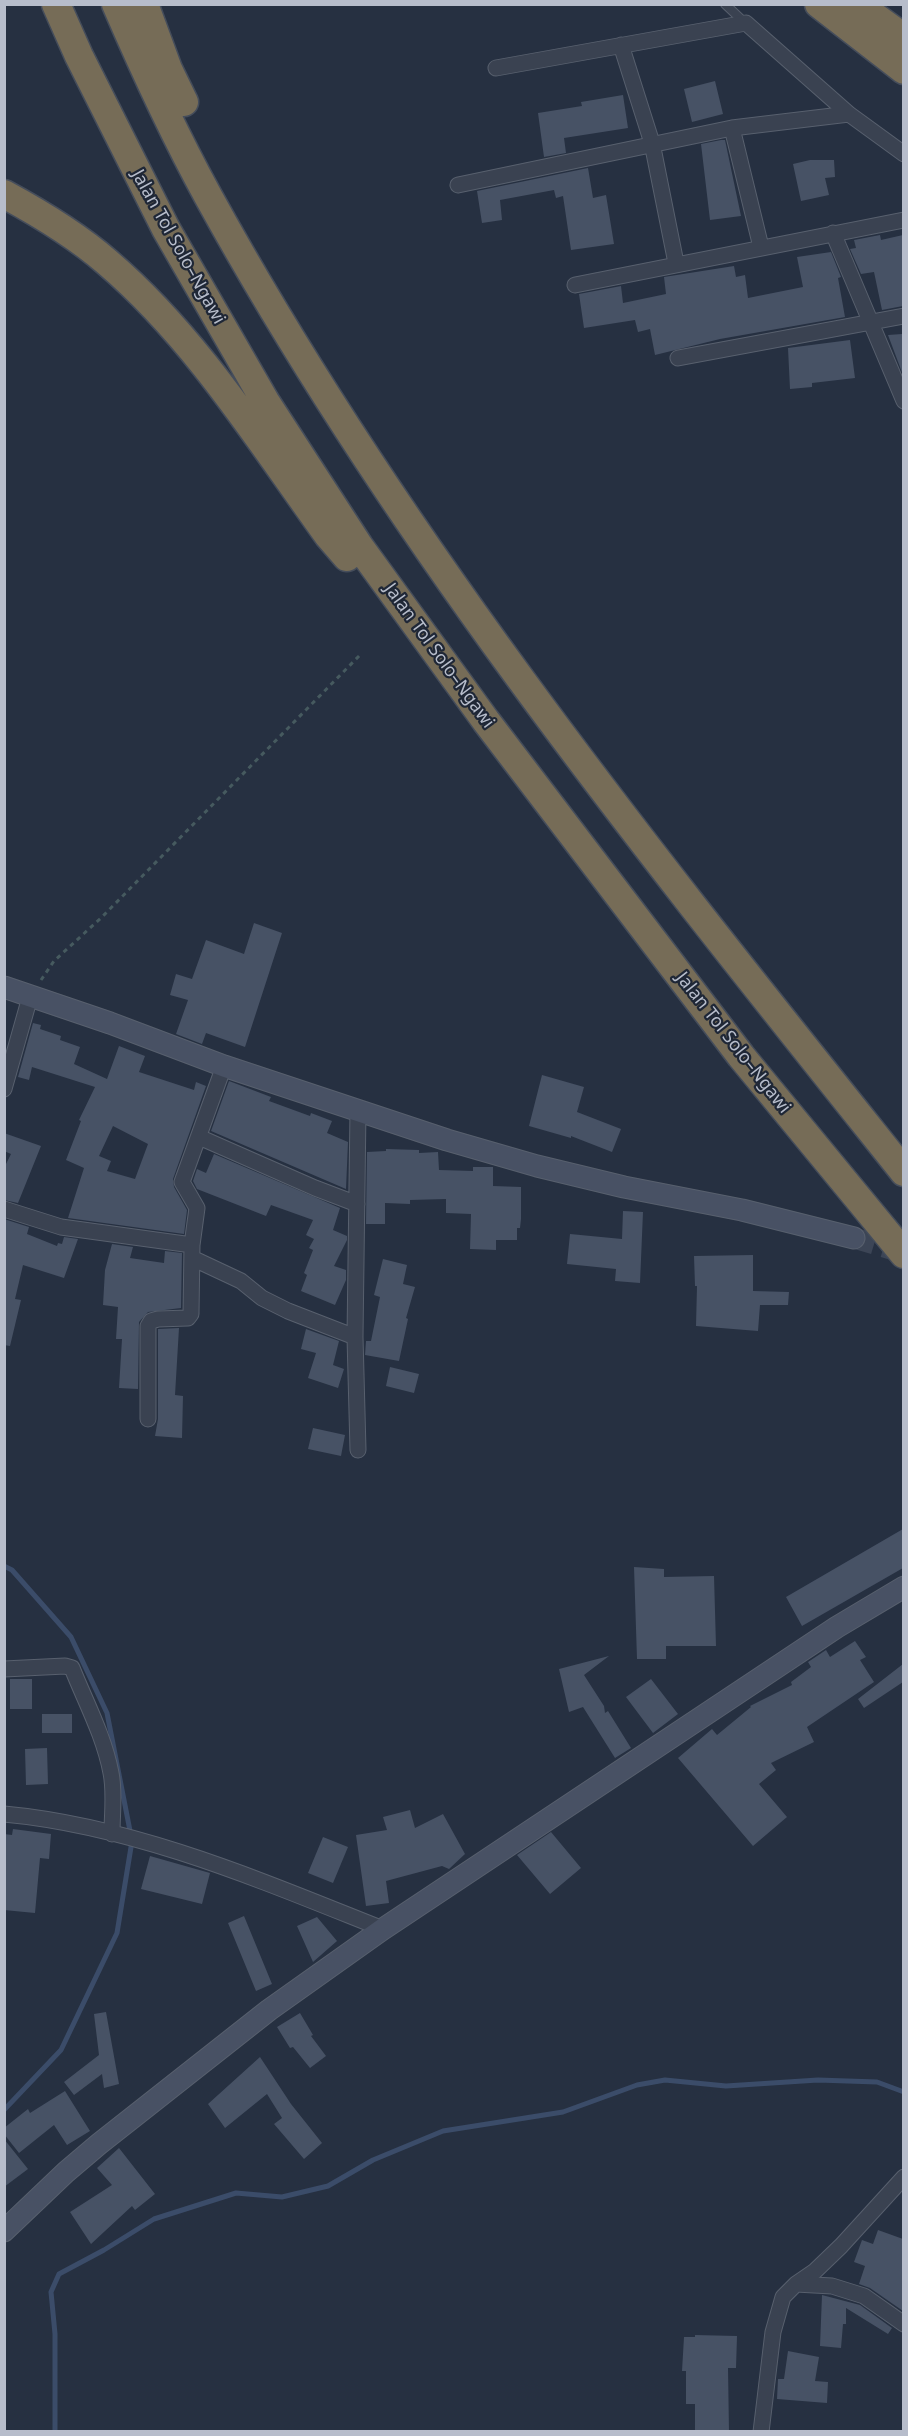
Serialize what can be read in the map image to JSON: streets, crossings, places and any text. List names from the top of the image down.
{
  "streets": {
    "highway": ["Jalan Tol Solo–Ngawi"]
  }
}
